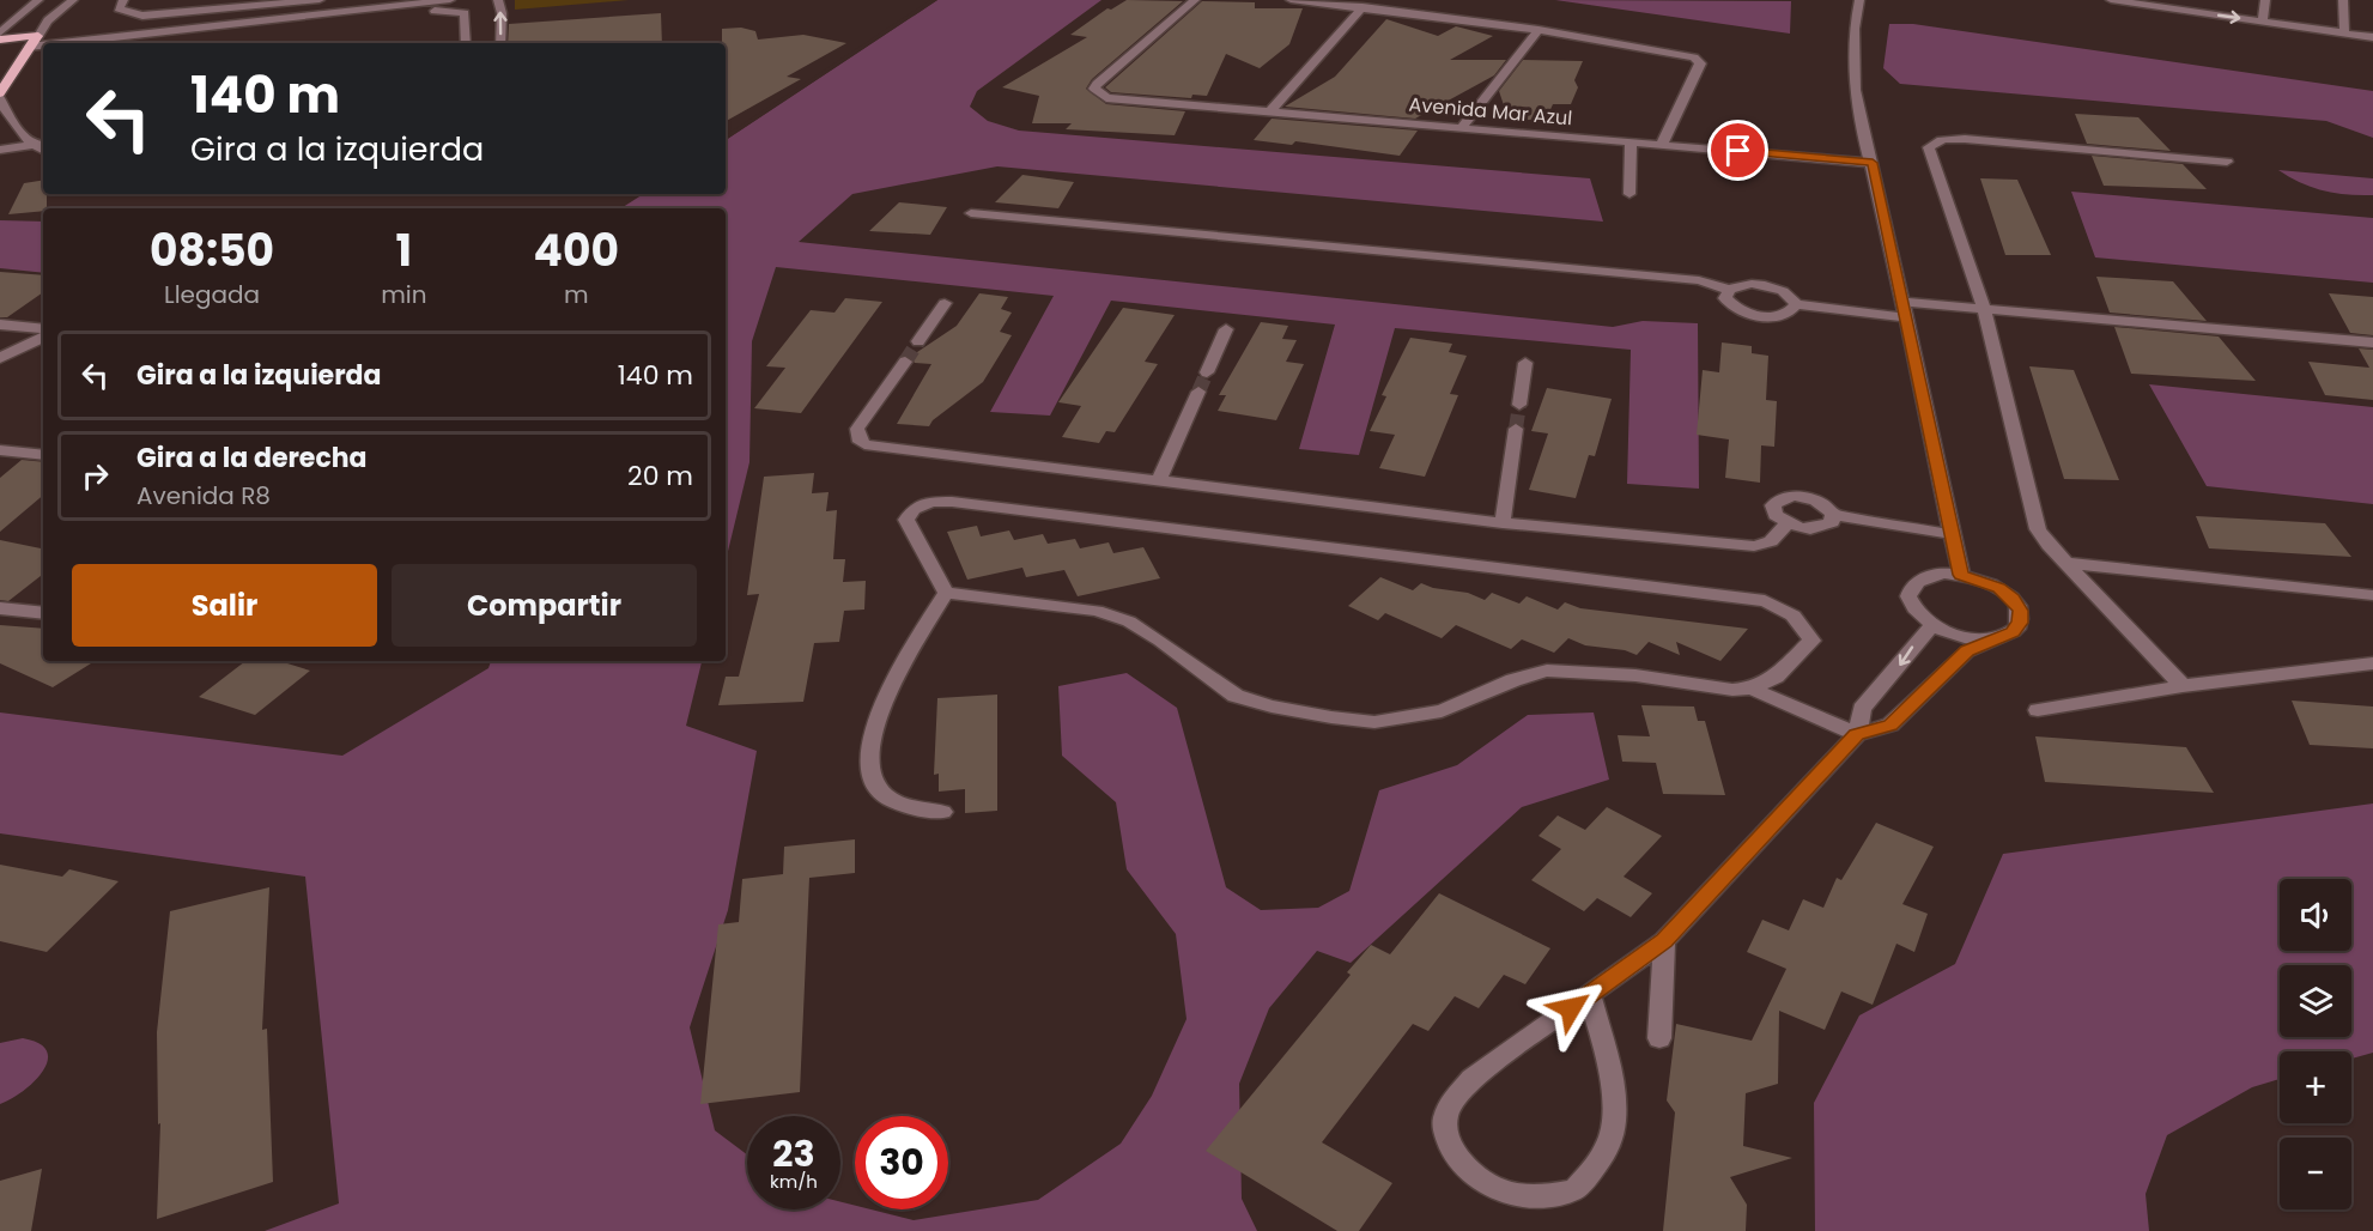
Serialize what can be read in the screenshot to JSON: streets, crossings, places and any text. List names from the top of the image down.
{
  "streets": {
    "street": ["Avenida Mar Azul"]
  },
  "page": {
    "turn": ["140 m", "Gira a la izquierda"],
    "eta": [
      "08:50",
      "Llegada",
      "1",
      "min",
      "400",
      "m"
    ],
    "list": [
      {
        "name": "Gira a la izquierda",
        "value": "140 m"
      },
      {
        "name": "Gira a la derecha",
        "note": "Avenida R8",
        "value": "20 m"
      }
    ],
    "buttons": ["Salir", "Compartir"],
    "map_buttons": ["+", "−"],
    "speed": "23 km/h",
    "limit": "30"
  }
}
